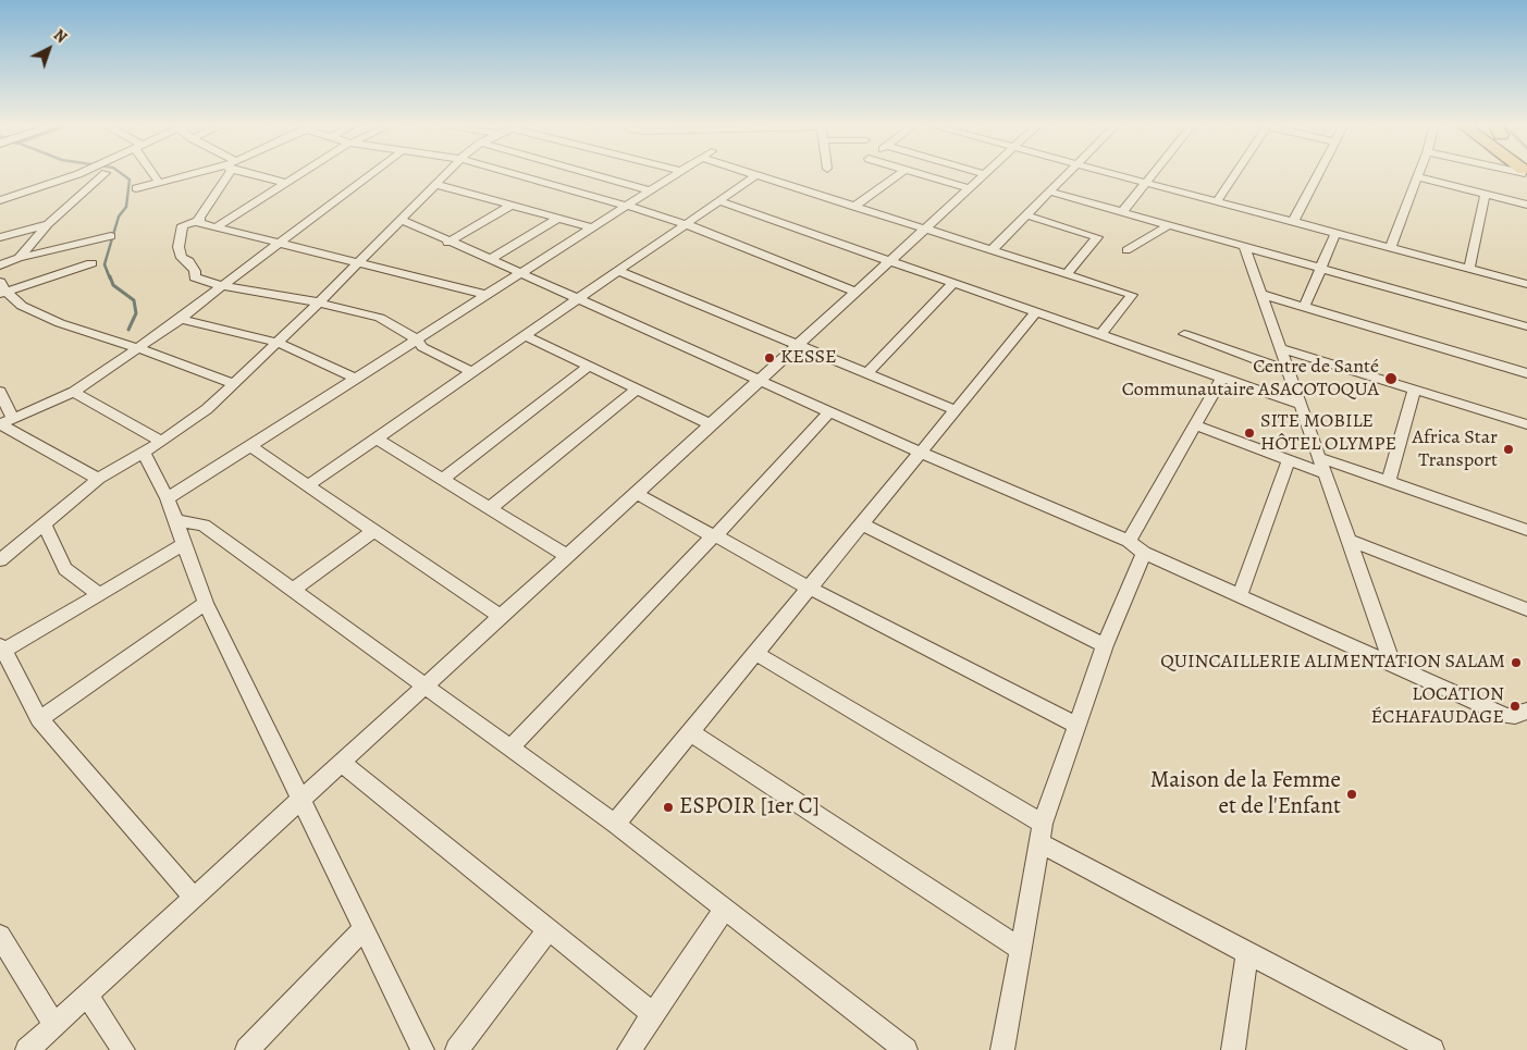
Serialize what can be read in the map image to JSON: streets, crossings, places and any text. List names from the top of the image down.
{
  "places": [
    "KESSE",
    "Centre de Santé Communautaire ASACOTOQUA",
    "SITE MOBILE HÔTEL OLYMPE",
    "Africa Star Transport",
    "QUINCAILLERIE ALIMENTATION SALAM",
    "LOCATION ÉCHAFAUDAGE",
    "Maison de la Femme et de l'Enfant",
    "ESPOIR [1er C]"
  ],
  "north": "top right"
}
